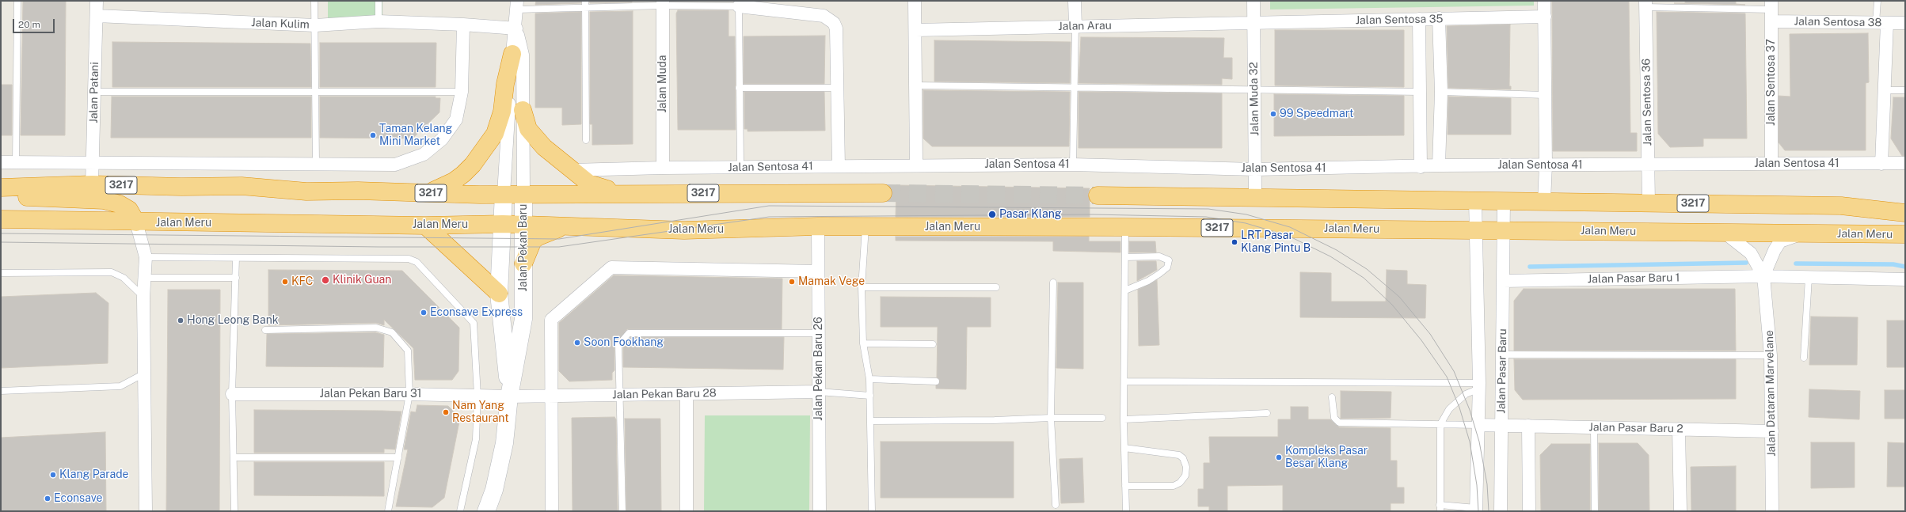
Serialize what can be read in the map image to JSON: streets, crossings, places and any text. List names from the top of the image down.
{
  "streets": {
    "highway": ["3217", "Jalan Meru"],
    "street": [
      "Jalan Sentosa 35",
      "Jalan Sentosa 38",
      "Jalan Kulim",
      "Jalan Arau",
      "Jalan Sentosa 37",
      "Jalan Muda",
      "Jalan Patani",
      "Jalan Muda 32",
      "Jalan Sentosa 36",
      "Jalan Sentosa 41",
      "Jalan Pekan Baru",
      "Jalan Pasar Baru 1",
      "Jalan Pekan Baru 26",
      "Jalan Pasar Baru",
      "Jalan Dataran Marvelane",
      "Jalan Pekan Baru 31",
      "Jalan Pekan Baru 28",
      "Jalan Pasar Baru 2"
    ]
  },
  "crossings": [
    ["Jalan Sentosa 35", "Jalan Arau"],
    ["Jalan Sentosa 35", "Jalan Muda 32"],
    ["Jalan Sentosa 38", "Jalan Sentosa 37"],
    ["Jalan Kulim", "Jalan Patani"],
    ["Jalan Arau", "Jalan Muda 32"],
    ["Jalan Sentosa 37", "Jalan Sentosa 41"],
    ["Jalan Muda", "Jalan Sentosa 41"],
    ["Jalan Patani", "3217"],
    ["Jalan Muda 32", "Jalan Sentosa 41"],
    ["Jalan Muda 32", "Jalan Meru"],
    ["Jalan Sentosa 36", "Jalan Sentosa 41"],
    ["Jalan Sentosa 36", "Jalan Meru"],
    ["3217", "Jalan Pekan Baru"],
    ["Jalan Meru", "Jalan Pekan Baru"],
    ["Jalan Meru", "Jalan Pekan Baru 26"],
    ["Jalan Meru", "Jalan Pasar Baru"],
    ["Jalan Pekan Baru", "Jalan Pekan Baru 31"],
    ["Jalan Pekan Baru", "Jalan Pekan Baru 28"],
    ["Jalan Pasar Baru 1", "Jalan Pasar Baru"],
    ["Jalan Pasar Baru 1", "Jalan Dataran Marvelane"],
    ["Jalan Pekan Baru 26", "Jalan Pekan Baru 28"],
    ["Jalan Pasar Baru", "Jalan Pasar Baru 2"],
    ["Jalan Dataran Marvelane", "Jalan Pasar Baru 2"],
    ["Jalan Pekan Baru 31", "Jalan Pekan Baru 28"]
  ],
  "places": [
    "99 Speedmart",
    "Taman Kelang Mini Market",
    "Pasar Klang",
    "LRT Pasar Klang Pintu B",
    "Klinik Guan",
    "KFC",
    "Mamak Vege",
    "Econsave Express",
    "Hong Leong Bank",
    "Soon Fookhang",
    "Nam Yang Restaurant",
    "Kompleks Pasar Besar Klang",
    "Klang Parade",
    "Econsave"
  ],
  "scale_bar": "20 m"
}
